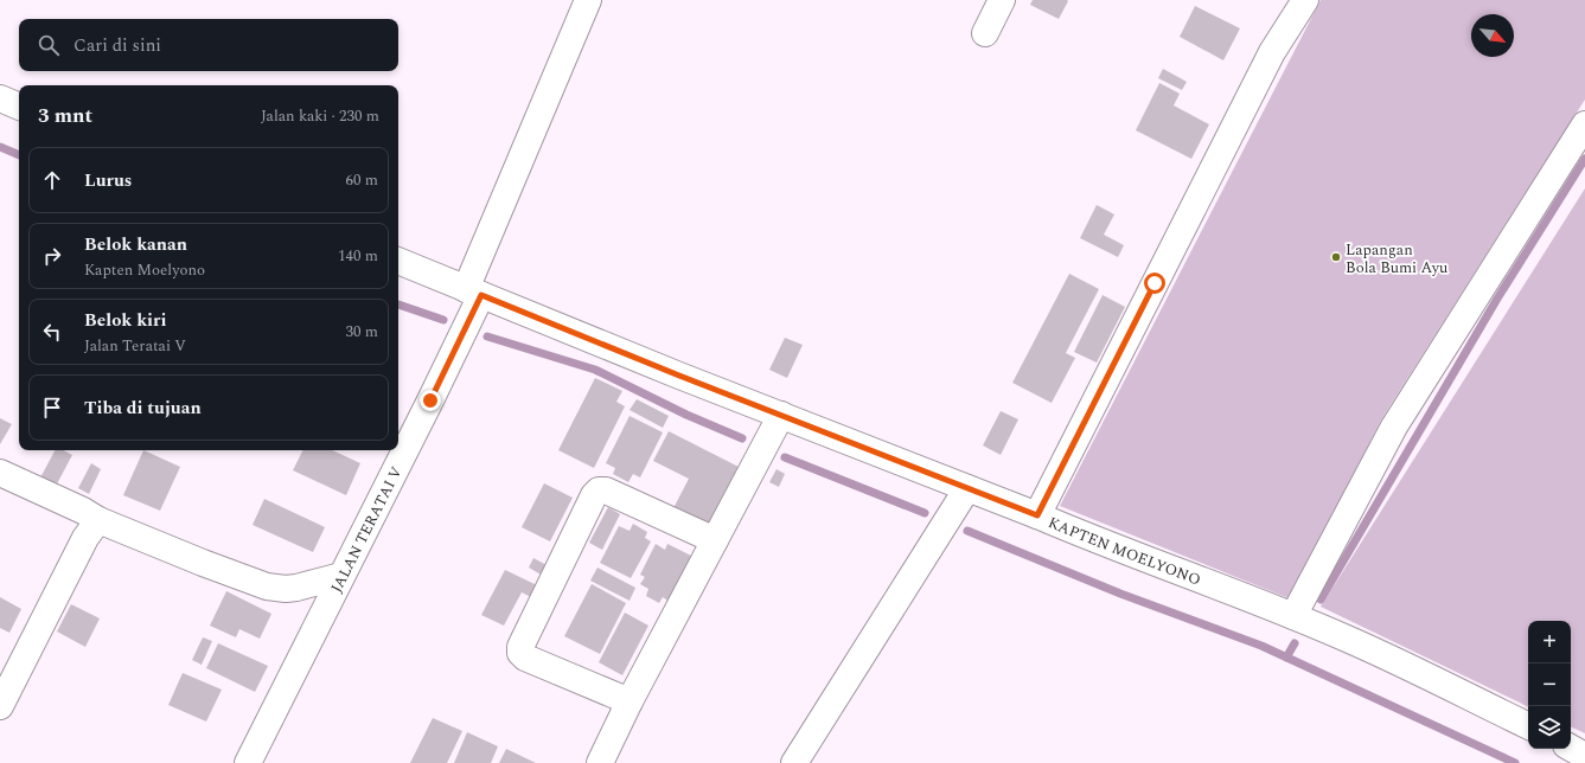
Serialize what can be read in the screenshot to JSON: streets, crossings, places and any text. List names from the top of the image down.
{
  "streets": {
    "street": ["JALAN TERATAI V", "KAPTEN MOELYONO"]
  },
  "crossings": [
    ["JALAN TERATAI V", "KAPTEN MOELYONO"]
  ],
  "places": ["Lapangan Bola Bumi Ayu"],
  "north": "bottom right",
  "page": {
    "search": "Cari di sini",
    "heading": ["3 mnt", "Jalan kaki · 230 m"],
    "list": [
      ["Lurus", "60 m"],
      ["Belok kanan", "Kapten Moelyono", "140 m"],
      ["Belok kiri", "Jalan Teratai V", "30 m"],
      "Tiba di tujuan"
    ],
    "map_buttons": ["+", "−"]
  }
}
